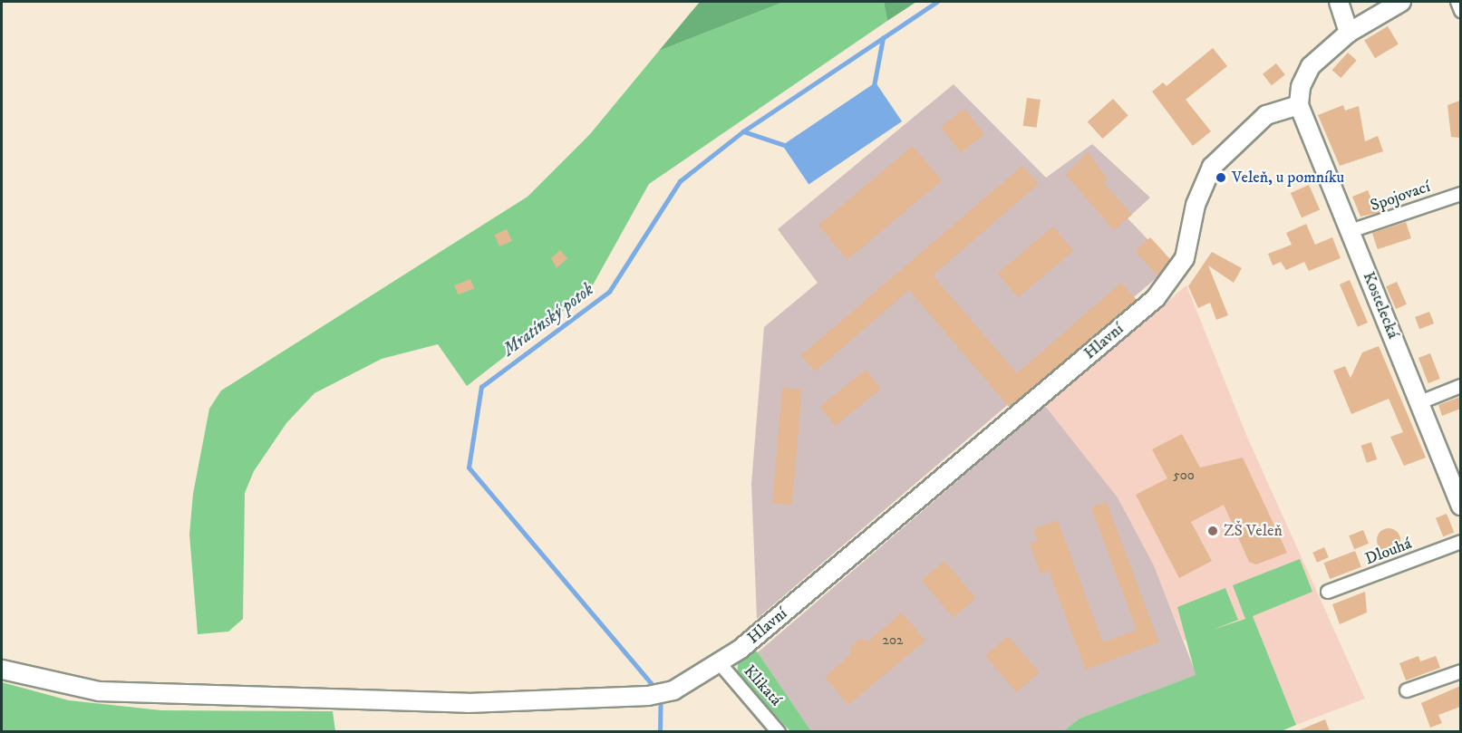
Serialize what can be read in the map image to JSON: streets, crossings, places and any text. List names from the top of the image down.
{
  "streets": {
    "street": [
      "Spojovací",
      "Kostelecká",
      "Hlavní",
      "Dlouhá",
      "Klikatá"
    ]
  },
  "crossings": [
    ["Spojovací", "Kostelecká"],
    ["Kostelecká", "Hlavní"],
    ["Hlavní", "Klikatá"]
  ],
  "water": ["Mratínský potok"],
  "places": ["Veleň, u pomníku", "ZŠ Veleň"],
  "house_numbers": ["500", "202"]
}
